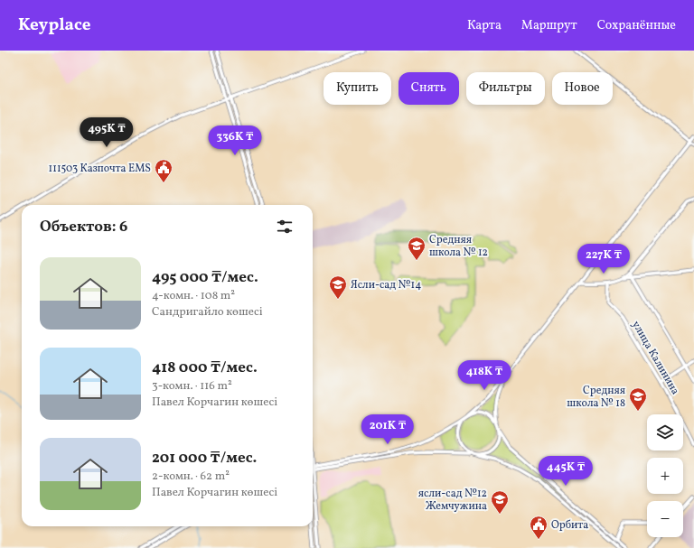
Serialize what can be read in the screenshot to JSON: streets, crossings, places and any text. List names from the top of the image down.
{
  "streets": {
    "street": ["улица Калинина"]
  },
  "places": {
    "public building": ["111503 Казпочта EMS", "Орбита"],
    "school or university": [
      "Средняя школа № 12",
      "Ясли-сад №14",
      "Средняя школа № 18",
      "ясли-сад №12 Жемчужина"
    ]
  },
  "page": {
    "header": "Keyplace",
    "nav": ["Карта", "Маршрут", "Сохранённые"],
    "chip": [
      "Купить",
      "Снять",
      "Фильтры",
      "Новое"
    ],
    "price": [
      "495K ₸",
      "336K ₸",
      "227K ₸",
      "418K ₸",
      "201K ₸",
      "445K ₸"
    ],
    "heading": "Объектов: 6",
    "list": [
      {
        "name": "495 000 ₸/мес.",
        "note": "4-комн. · 108 m² · Сандригайло көшесі"
      },
      {
        "name": "418 000 ₸/мес.",
        "note": "3-комн. · 116 m² · Павел Корчагин көшесі"
      },
      {
        "name": "201 000 ₸/мес.",
        "note": "2-комн. · 62 m² · Павел Корчагин көшесі"
      }
    ],
    "map_buttons": ["+", "−"]
  }
}
